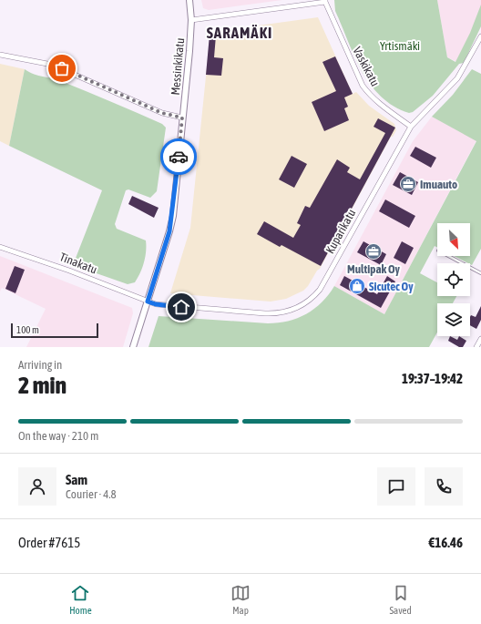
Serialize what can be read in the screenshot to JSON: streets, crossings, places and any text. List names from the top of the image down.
{
  "streets": {
    "street": [
      "Messinkikatu",
      "Vaskikatu",
      "Kuparikatu",
      "Tinakatu"
    ]
  },
  "crossings": [
    ["Messinkikatu", "Kuparikatu"],
    ["Messinkikatu", "Tinakatu"],
    ["Vaskikatu", "Kuparikatu"],
    ["Kuparikatu", "Tinakatu"]
  ],
  "districts": ["SARAMÄKI"],
  "parks": ["Yrtismäki"],
  "places": {
    "office": ["Imuauto", "Multipak Oy"],
    "shop": ["Sicutec Oy"]
  },
  "scale_bar": "100 m",
  "north": "bottom right",
  "page": {
    "scale": "100 m",
    "heading": ["2 min", "Arriving in", "19:37–19:42"],
    "panel": [
      "Sam",
      "Courier · 4.8",
      "Order #7615",
      "€16.46"
    ],
    "bar": "On the way · 210 m",
    "tabs": ["Home", "Map", "Saved"]
  }
}
